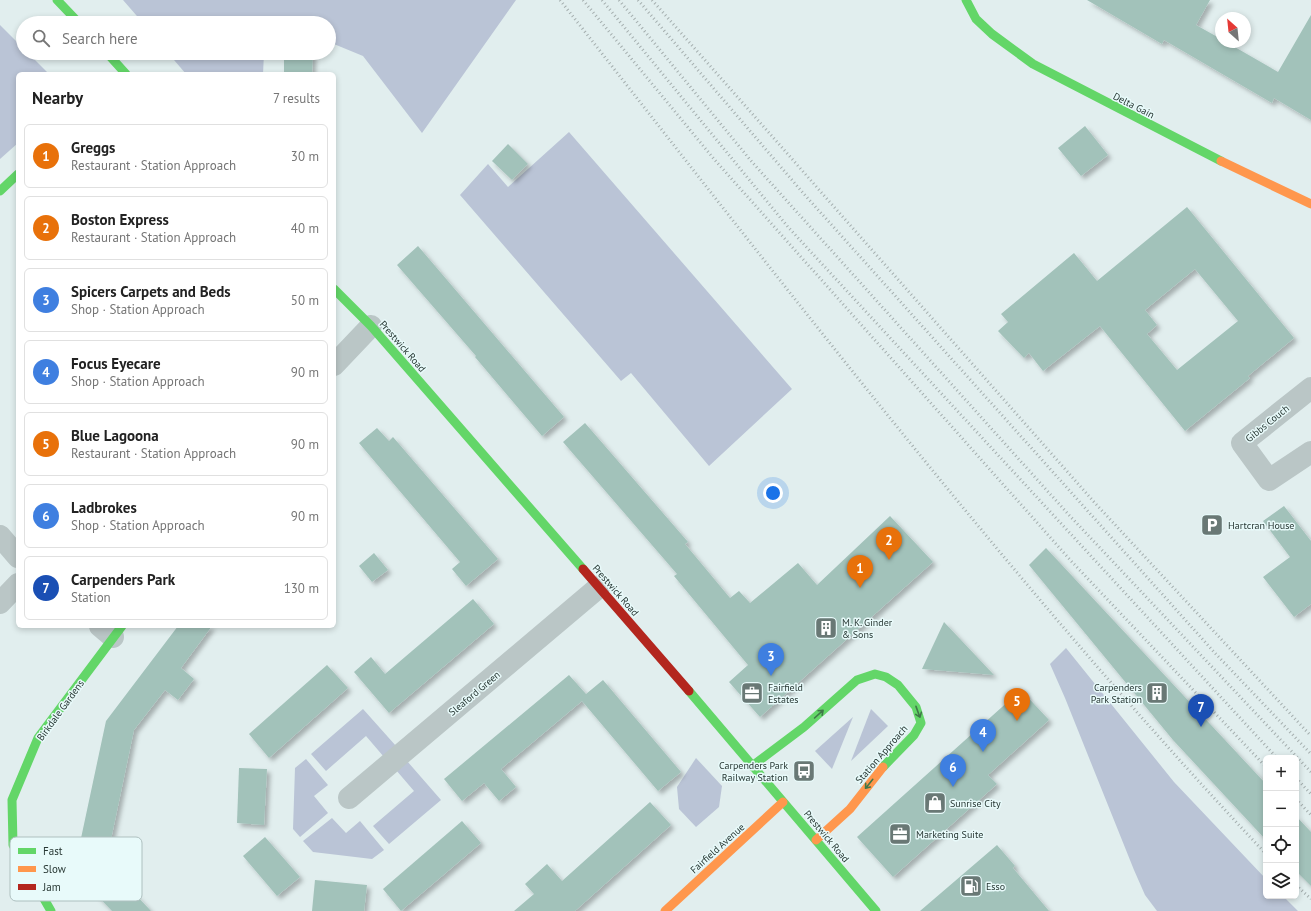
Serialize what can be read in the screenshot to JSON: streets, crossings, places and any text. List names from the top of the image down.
{
  "streets": {
    "street": [
      "Delta Gain",
      "Prestwick Road",
      "Gibbs Couch",
      "Sleaford Green",
      "Birkdale Gardens",
      "Station Approach",
      "Fairfield Avenue"
    ]
  },
  "crossings": [
    ["Prestwick Road", "Sleaford Green"],
    ["Prestwick Road", "Station Approach"],
    ["Prestwick Road", "Fairfield Avenue"]
  ],
  "places": {
    "parking": ["Hartcran House"],
    "building": ["M. K. Ginder & Sons", "Carpenders Park Station"],
    "office": ["Fairfield Estates", "Marketing Suite"],
    "bus stop": ["Carpenders Park Railway Station"],
    "shop": ["Sunrise City"],
    "fuel station": ["Esso"]
  },
  "legend": ["Fast", "Slow", "Jam"],
  "north": "top left",
  "page": {
    "search": "Search here",
    "heading": ["Nearby", "7 results"],
    "list": [
      {
        "mark": "1",
        "name": "Greggs",
        "note": "Restaurant · Station Approach",
        "value": "30 m"
      },
      {
        "mark": "2",
        "name": "Boston Express",
        "note": "Restaurant · Station Approach",
        "value": "40 m"
      },
      {
        "mark": "3",
        "name": "Spicers Carpets and Beds",
        "note": "Shop · Station Approach",
        "value": "50 m"
      },
      {
        "mark": "4",
        "name": "Focus Eyecare",
        "note": "Shop · Station Approach",
        "value": "90 m"
      },
      {
        "mark": "5",
        "name": "Blue Lagoona",
        "note": "Restaurant · Station Approach",
        "value": "90 m"
      },
      {
        "mark": "6",
        "name": "Ladbrokes",
        "note": "Shop · Station Approach",
        "value": "90 m"
      },
      {
        "mark": "7",
        "name": "Carpenders Park",
        "note": "Station",
        "value": "130 m"
      }
    ],
    "pins": [
      "2",
      "1",
      "3",
      "5",
      "7",
      "4",
      "6"
    ],
    "map_buttons": ["+", "−"]
  }
}
